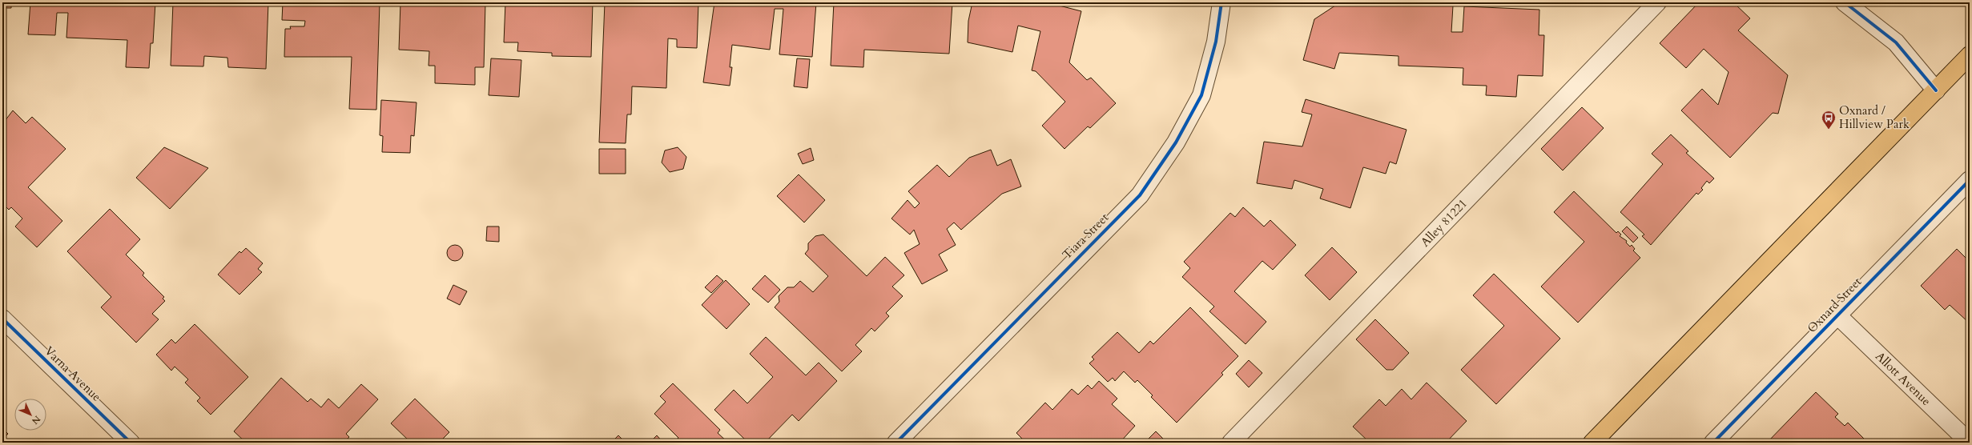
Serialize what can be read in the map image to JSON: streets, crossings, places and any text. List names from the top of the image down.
{
  "streets": {
    "street": [
      "Alley 81221",
      "Tiara Street",
      "Oxnard Street",
      "Varna Avenue",
      "Allott Avenue"
    ]
  },
  "crossings": [
    ["Oxnard Street", "Allott Avenue"]
  ],
  "places": {
    "bus stop": ["Oxnard / Hillview Park"]
  },
  "north": "bottom right"
}
